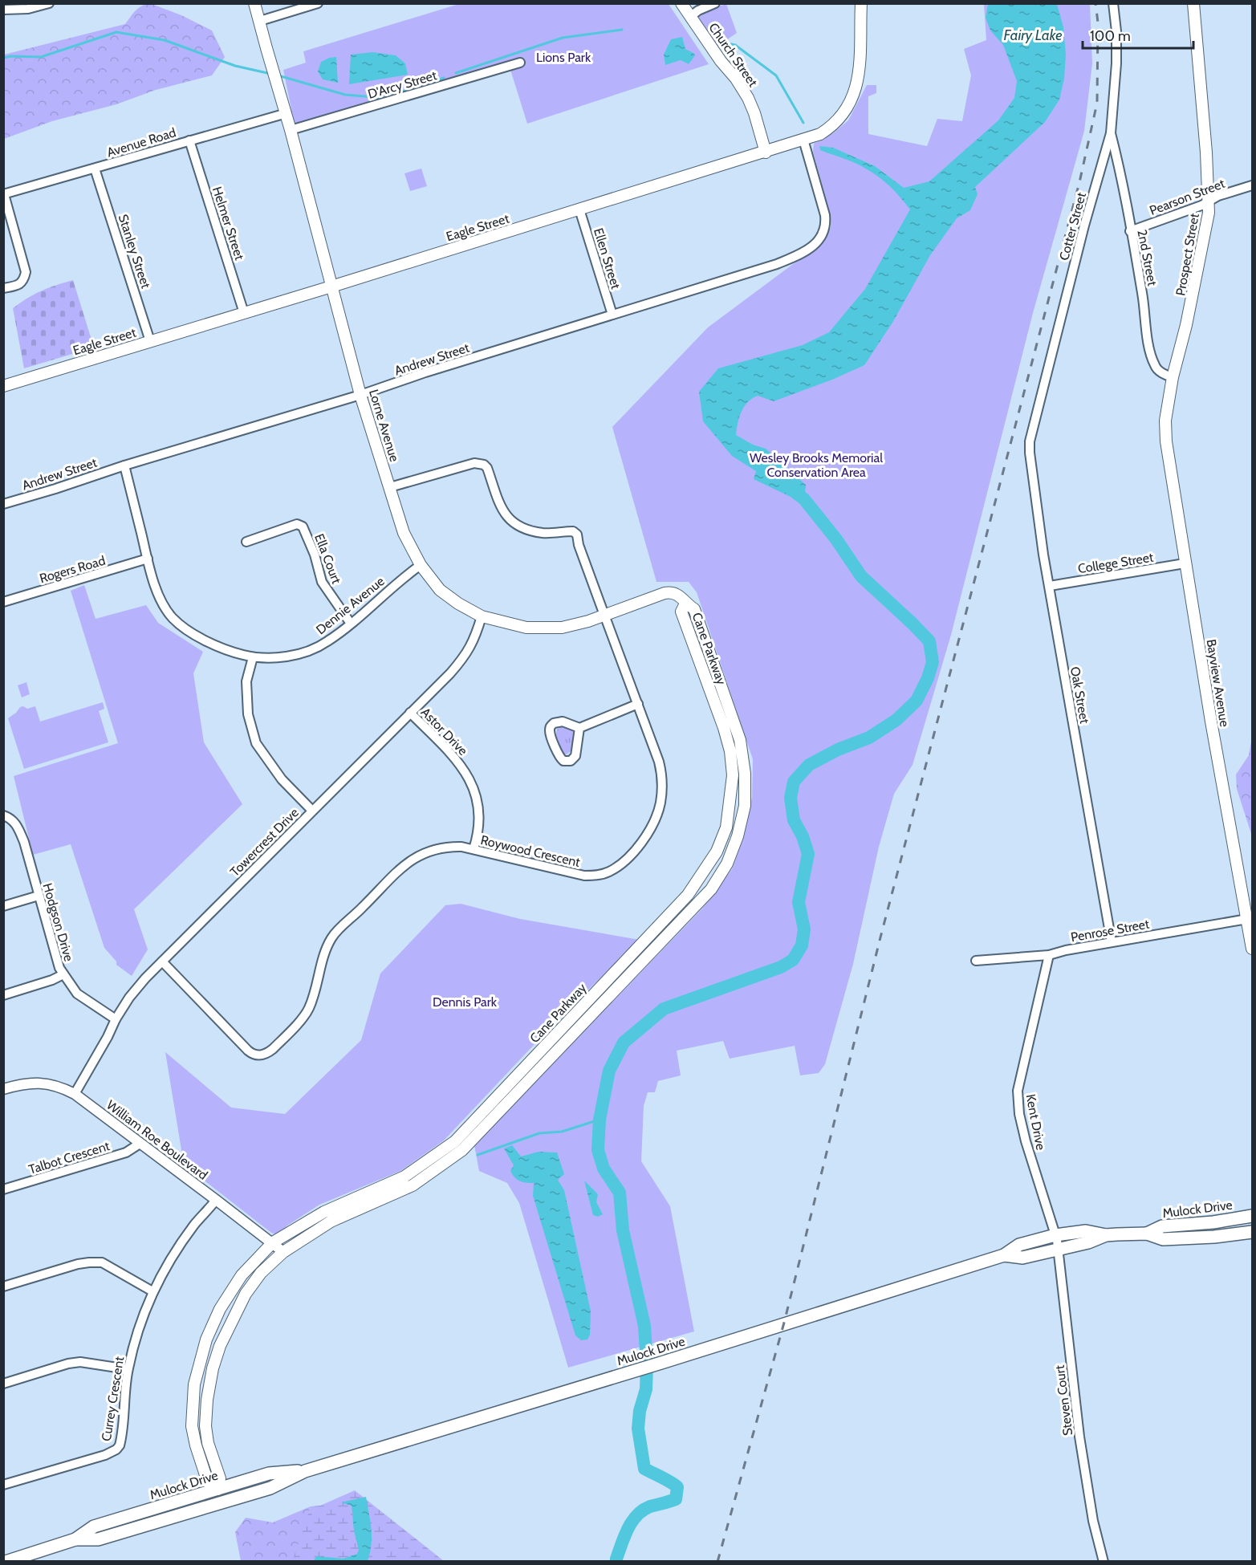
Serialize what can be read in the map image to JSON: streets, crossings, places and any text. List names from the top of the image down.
{
  "streets": {
    "main road": [
      "Church Street",
      "Eagle Street",
      "Prospect Street",
      "Lorne Avenue",
      "Cane Parkway",
      "Bayview Avenue",
      "Mulock Drive"
    ],
    "street": [
      "D'Arcy Street",
      "Avenue Road",
      "Pearson Street",
      "Helmer Street",
      "Cotter Street",
      "Stanley Street",
      "2nd Street",
      "Ellen Street",
      "Andrew Street",
      "Ella Court",
      "College Street",
      "Rogers Road",
      "Dennie Avenue",
      "Oak Street",
      "Astor Drive",
      "Towercrest Drive",
      "Roywood Crescent",
      "Hodgson Drive",
      "Penrose Street",
      "Kent Drive",
      "William Roe Boulevard",
      "Talbot Crescent",
      "Currey Crescent",
      "Steven Court"
    ]
  },
  "crossings": [
    ["Church Street", "Eagle Street"],
    ["D'Arcy Street", "Lorne Avenue"],
    ["Avenue Road", "Helmer Street"],
    ["Avenue Road", "Stanley Street"],
    ["Avenue Road", "Lorne Avenue"],
    ["Pearson Street", "Prospect Street"],
    ["Pearson Street", "2nd Street"],
    ["Helmer Street", "Eagle Street"],
    ["Cotter Street", "2nd Street"],
    ["Cotter Street", "Oak Street"],
    ["Eagle Street", "Stanley Street"],
    ["Eagle Street", "Ellen Street"],
    ["Eagle Street", "Andrew Street"],
    ["Eagle Street", "Lorne Avenue"],
    ["Prospect Street", "2nd Street"],
    ["Prospect Street", "Bayview Avenue"],
    ["Ellen Street", "Andrew Street"],
    ["Andrew Street", "Lorne Avenue"],
    ["Andrew Street", "Dennie Avenue"],
    ["Lorne Avenue", "Dennie Avenue"],
    ["Lorne Avenue", "Cane Parkway"],
    ["Lorne Avenue", "Towercrest Drive"],
    ["Lorne Avenue", "Roywood Crescent"],
    ["Ella Court", "Dennie Avenue"],
    ["College Street", "Bayview Avenue"],
    ["College Street", "Oak Street"],
    ["Rogers Road", "Dennie Avenue"],
    ["Cane Parkway", "William Roe Boulevard"],
    ["Cane Parkway", "Mulock Drive"],
    ["Bayview Avenue", "Penrose Street"],
    ["Oak Street", "Penrose Street"],
    ["Astor Drive", "Towercrest Drive"],
    ["Astor Drive", "Roywood Crescent"],
    ["Towercrest Drive", "Roywood Crescent"],
    ["Towercrest Drive", "Hodgson Drive"],
    ["Towercrest Drive", "William Roe Boulevard"],
    ["Penrose Street", "Kent Drive"],
    ["Kent Drive", "Mulock Drive"],
    ["Kent Drive", "Steven Court"],
    ["William Roe Boulevard", "Talbot Crescent"],
    ["William Roe Boulevard", "Currey Crescent"],
    ["Mulock Drive", "Steven Court"]
  ],
  "water": ["Fairy Lake"],
  "parks": ["Lions Park", "Wesley Brooks Memorial Conservation Area", "Dennis Park"],
  "scale_bar": "100 m"
}
